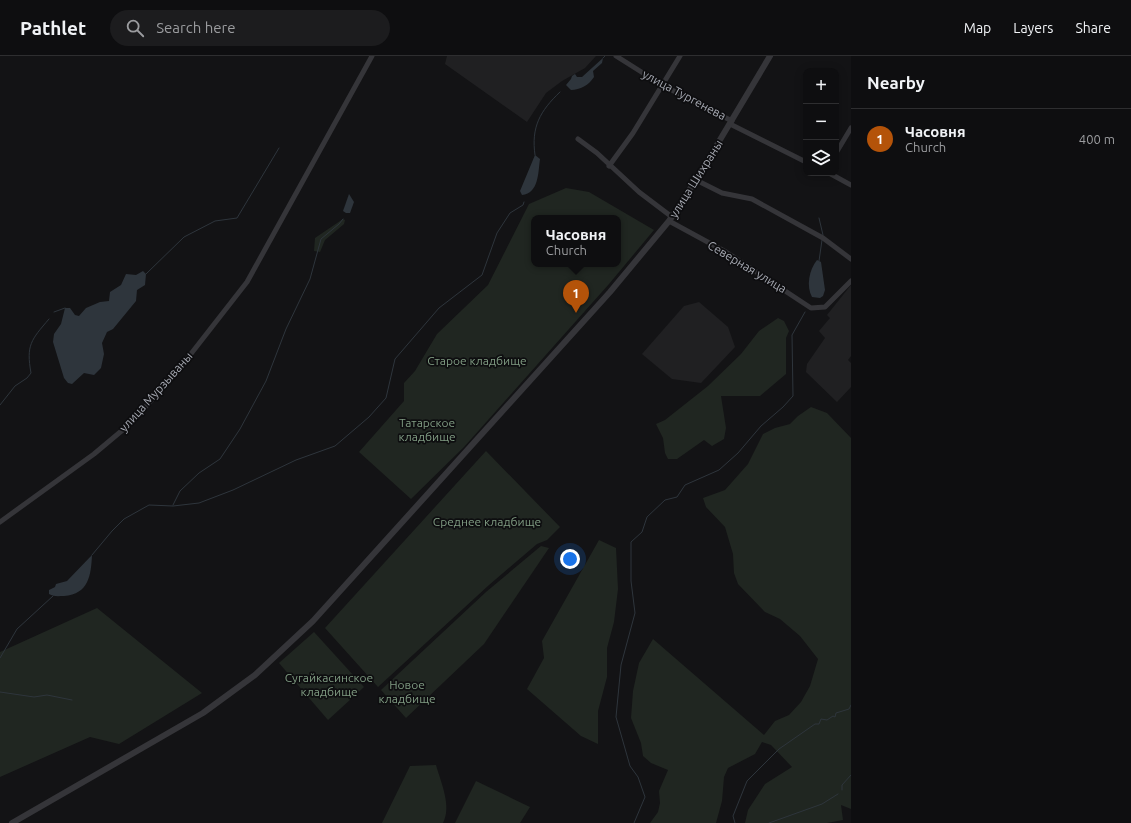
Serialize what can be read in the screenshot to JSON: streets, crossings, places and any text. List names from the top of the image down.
{
  "streets": {
    "street": [
      "улица Тургенева",
      "улица Шихраны",
      "Северная улица",
      "улица Мурзываны"
    ]
  },
  "crossings": [
    ["улица Тургенева", "улица Шихраны"],
    ["улица Шихраны", "Северная улица"]
  ],
  "parks": [
    "Старое кладбище",
    "Татарское кладбище",
    "Среднее кладбище",
    "Сугайкасинское кладбище",
    "Новое кладбище"
  ],
  "page": {
    "header": "Pathlet",
    "search": "Search here",
    "nav": ["Map", "Layers", "Share"],
    "heading": "Nearby",
    "map_buttons": ["+", "−"],
    "list": [
      {
        "mark": "1",
        "name": "Часовня",
        "note": "Church",
        "value": "400 m"
      }
    ],
    "popup": ["Часовня", "Church"],
    "pins": "1"
  }
}
